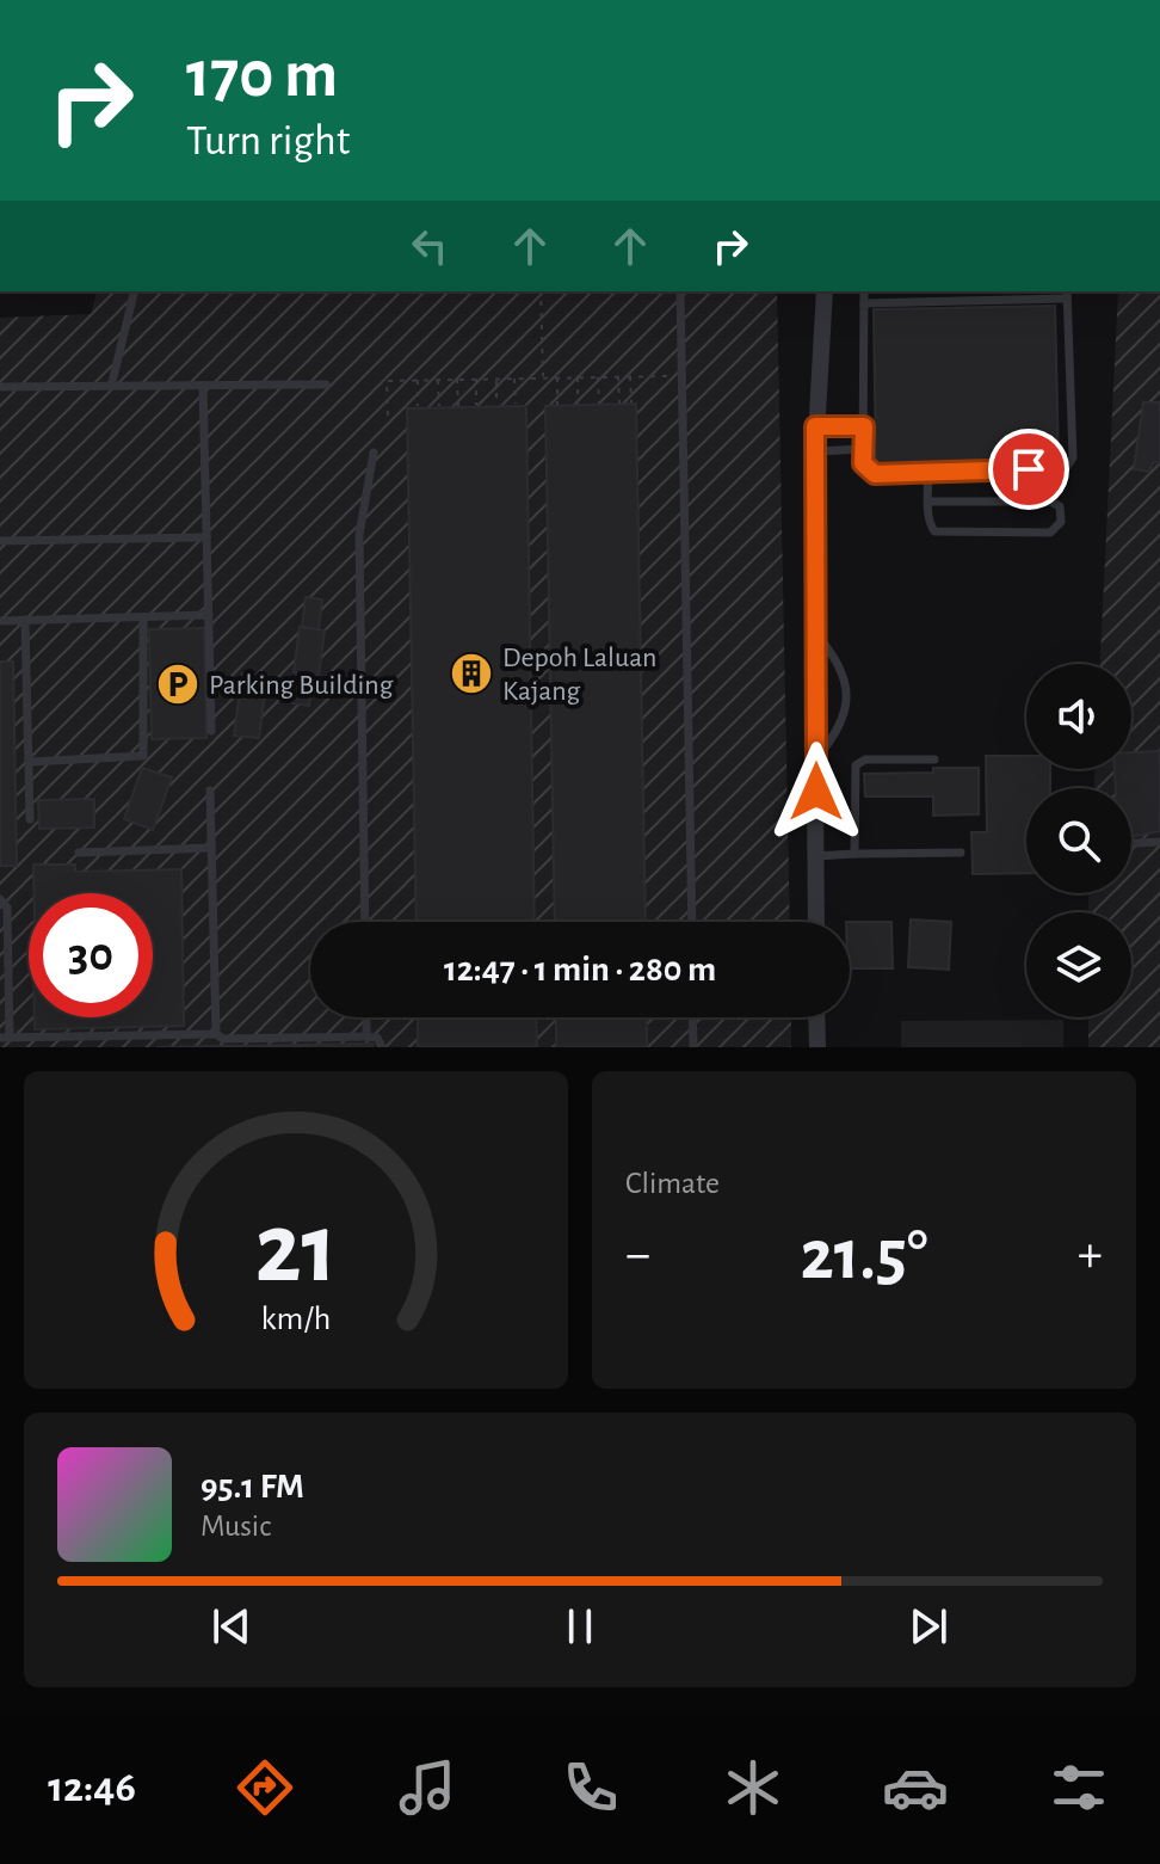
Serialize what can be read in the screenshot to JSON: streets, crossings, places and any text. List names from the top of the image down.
{
  "places": {
    "building": ["Depoh Laluan Kajang"],
    "parking": ["Parking Building"]
  },
  "page": {
    "turn": ["170 m", "Turn right"],
    "limit": "30",
    "trip": "12:47 · 1 min · 280 m",
    "tile": "Climate",
    "heat": ["−", "21.5°", "+"],
    "song": ["95.1 FM", "Music"],
    "tabs": "12:46",
    "gauge": ["21", "km/h"]
  }
}
